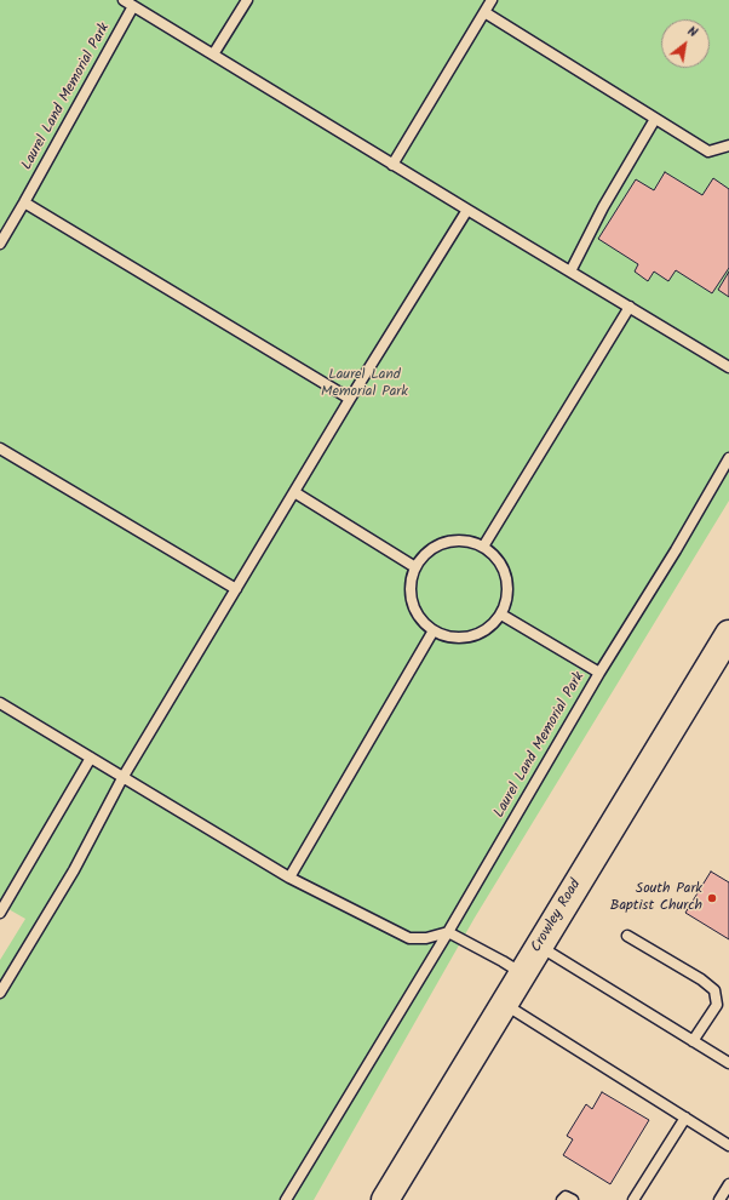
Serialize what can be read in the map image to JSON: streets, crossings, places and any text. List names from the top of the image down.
{
  "streets": {
    "main road": ["Crowley Road"],
    "lane": ["Laurel Land Memorial Park"]
  },
  "parks": ["Laurel Land Memorial Park"],
  "places": ["South Park Baptist Church"],
  "north": "top right"
}
